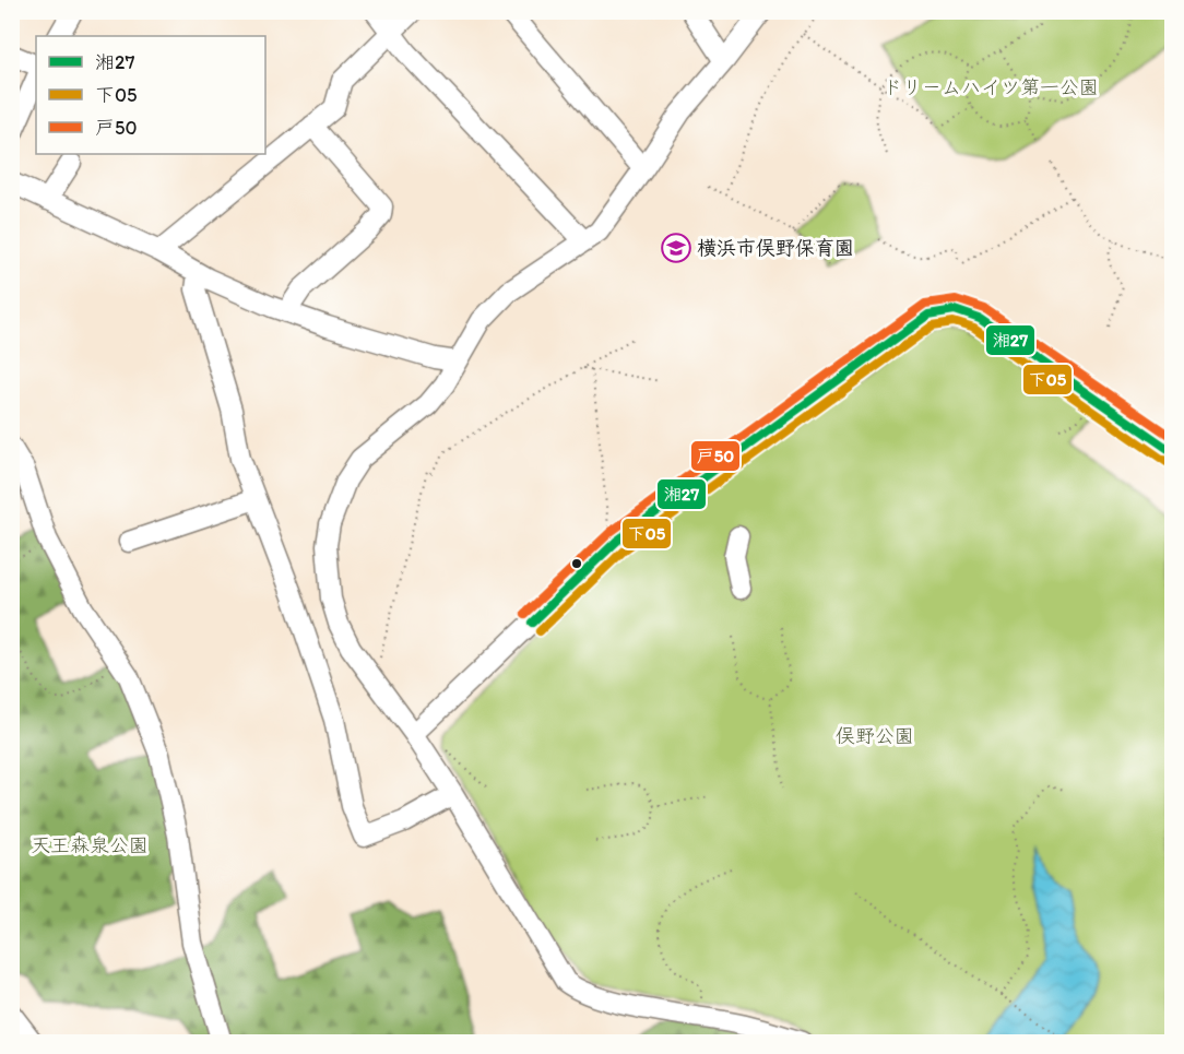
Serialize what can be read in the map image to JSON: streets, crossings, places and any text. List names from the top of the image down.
{
  "parks": ["ドリ－ムハイツ第一公園", "俣野公園", "天王森泉公園"],
  "places": {
    "school or university": ["横浜市俣野保育園"]
  },
  "lines": ["transit line 戸50", "transit line 湘27", "transit line 下05"],
  "legend": ["湘27", "下05", "戸50"]
}
